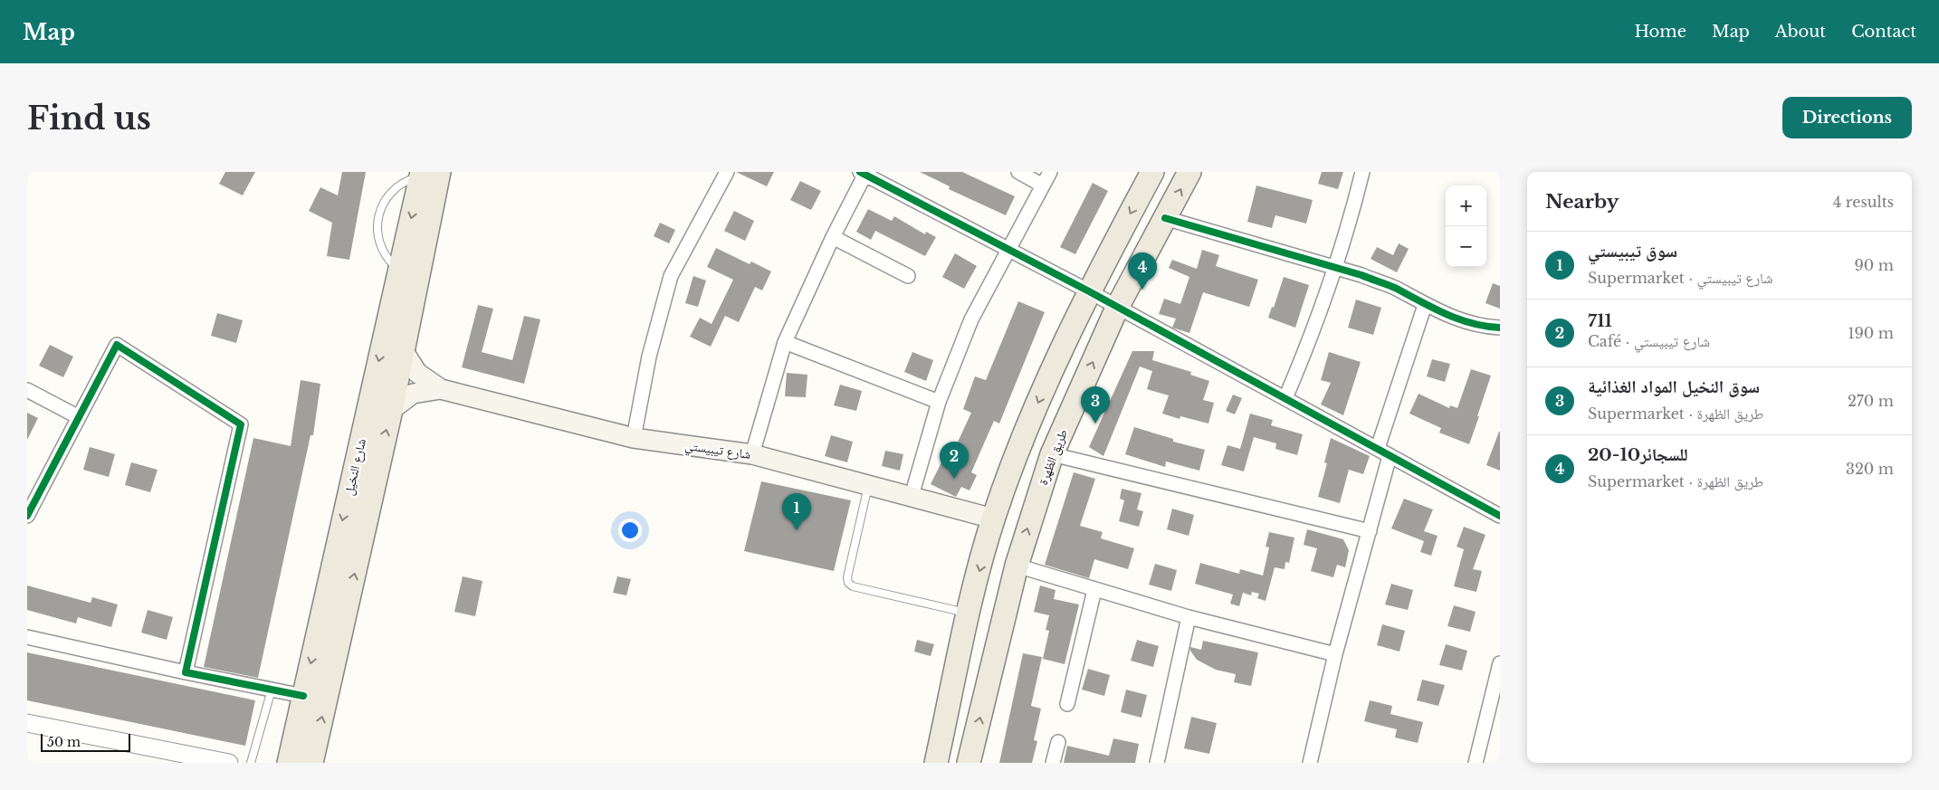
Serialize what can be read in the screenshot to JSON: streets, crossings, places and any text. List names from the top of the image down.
{
  "streets": {
    "main road": ["شارع تيبيستي", "طريق الظهرة", "شارع النخيل"]
  },
  "scale_bar": "50 m",
  "page": {
    "header": "Map",
    "nav": [
      "Home",
      "Map",
      "About",
      "Contact"
    ],
    "buttons": "Directions",
    "title": "Find us",
    "heading": ["Nearby", "4 results"],
    "map_buttons": ["+", "−"],
    "list": [
      {
        "mark": "1",
        "name": "سوق تيبيستي",
        "note": "Supermarket · شارع تيبيستي",
        "value": "90 m"
      },
      {
        "mark": "2",
        "name": "711",
        "note": "Café · شارع تيبيستي",
        "value": "190 m"
      },
      {
        "mark": "3",
        "name": "سوق النخيل المواد الغذائية",
        "note": "Supermarket · طريق الظهرة",
        "value": "270 m"
      },
      {
        "mark": "4",
        "name": "20-10للسجائر",
        "note": "Supermarket · طريق الظهرة",
        "value": "320 m"
      }
    ],
    "pins": [
      "4",
      "3",
      "2",
      "1"
    ],
    "scale": "50 m"
  }
}
